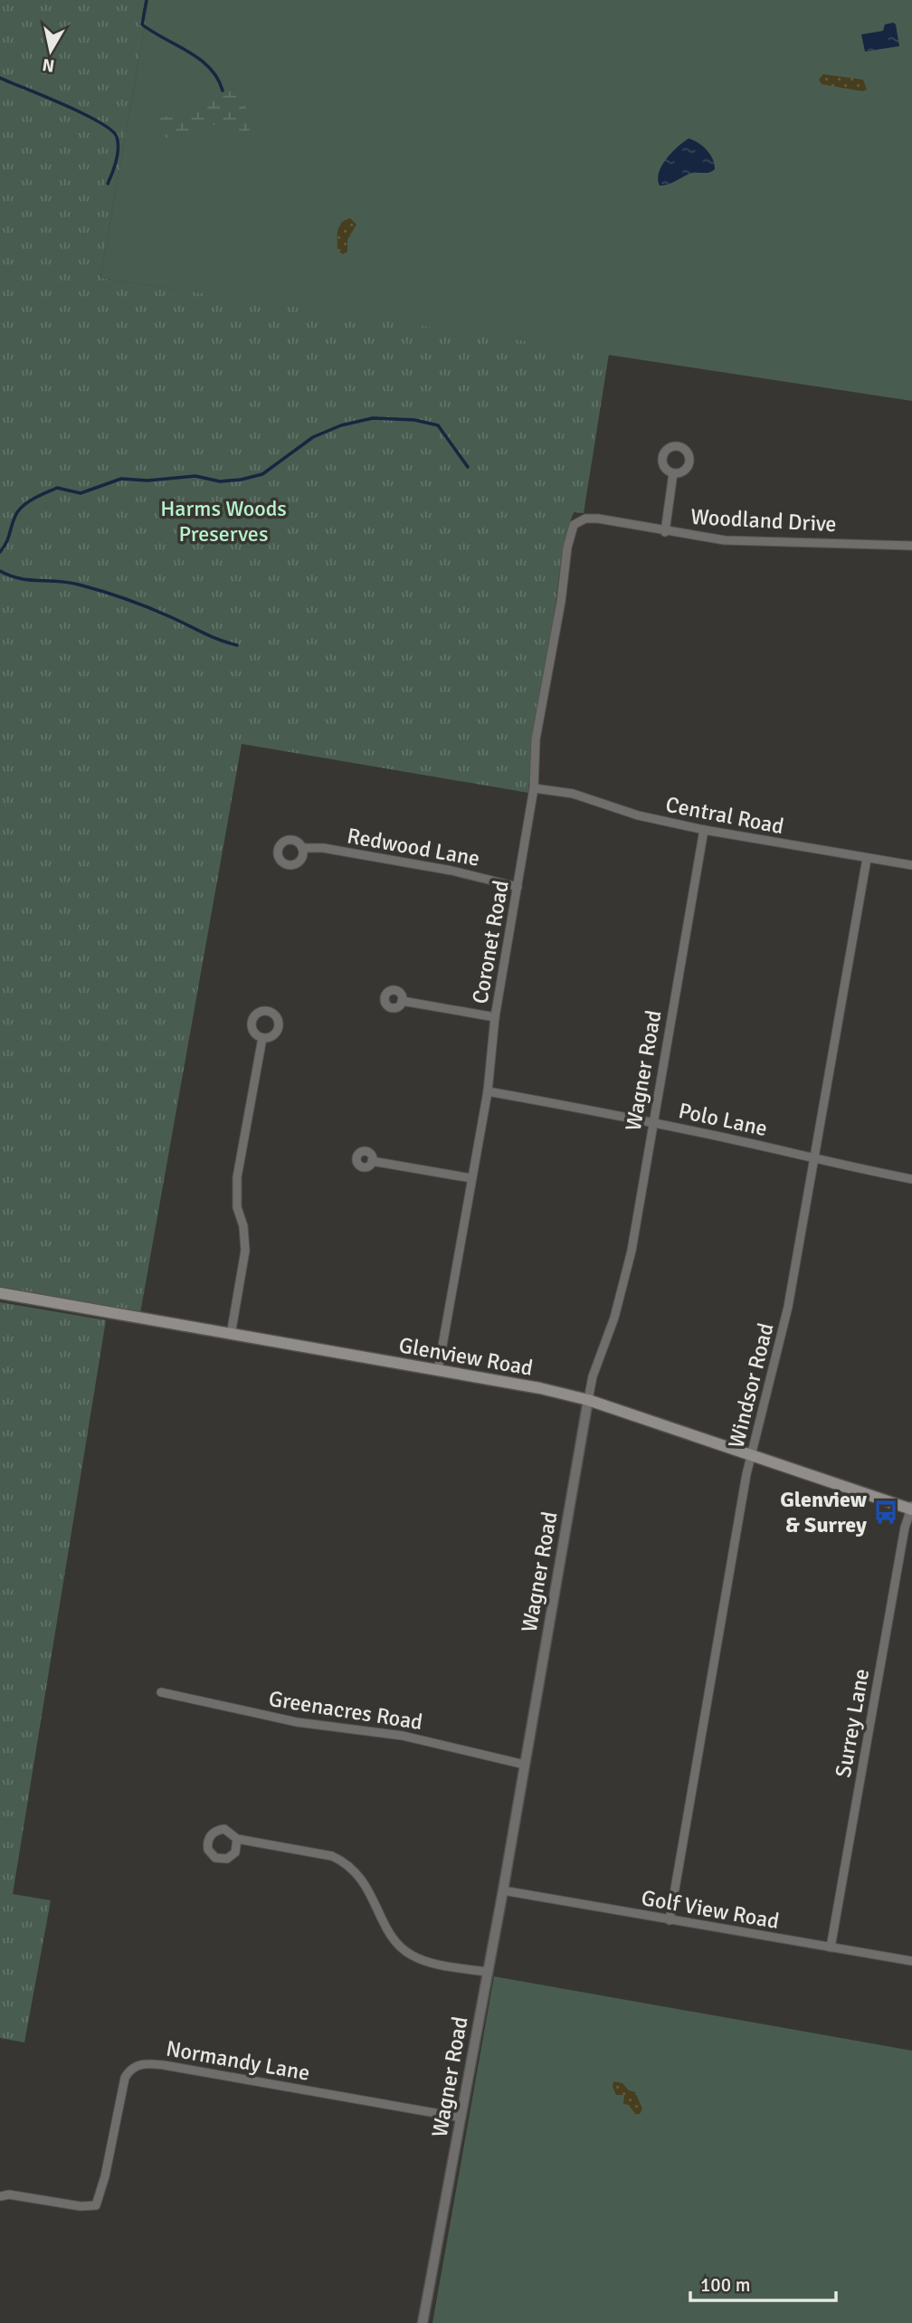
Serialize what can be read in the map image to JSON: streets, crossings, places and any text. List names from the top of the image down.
{
  "streets": {
    "main road": ["Glenview Road"],
    "street": [
      "Woodland Drive",
      "Central Road",
      "Redwood Lane",
      "Coronet Road",
      "Wagner Road",
      "Polo Lane",
      "Windsor Road",
      "Greenacres Road",
      "Surrey Lane",
      "Golf View Road",
      "Normandy Lane"
    ]
  },
  "crossings": [
    ["Woodland Drive", "Coronet Road"],
    ["Central Road", "Coronet Road"],
    ["Central Road", "Wagner Road"],
    ["Central Road", "Windsor Road"],
    ["Redwood Lane", "Coronet Road"],
    ["Coronet Road", "Polo Lane"],
    ["Coronet Road", "Glenview Road"],
    ["Wagner Road", "Polo Lane"],
    ["Wagner Road", "Glenview Road"],
    ["Wagner Road", "Greenacres Road"],
    ["Wagner Road", "Golf View Road"],
    ["Wagner Road", "Normandy Lane"],
    ["Polo Lane", "Windsor Road"],
    ["Glenview Road", "Windsor Road"],
    ["Glenview Road", "Surrey Lane"],
    ["Windsor Road", "Golf View Road"],
    ["Surrey Lane", "Golf View Road"]
  ],
  "parks": ["Harms Woods Preserves"],
  "places": {
    "bus stop": ["Glenview & Surrey"]
  },
  "scale_bar": "100 m",
  "north": "bottom"
}
